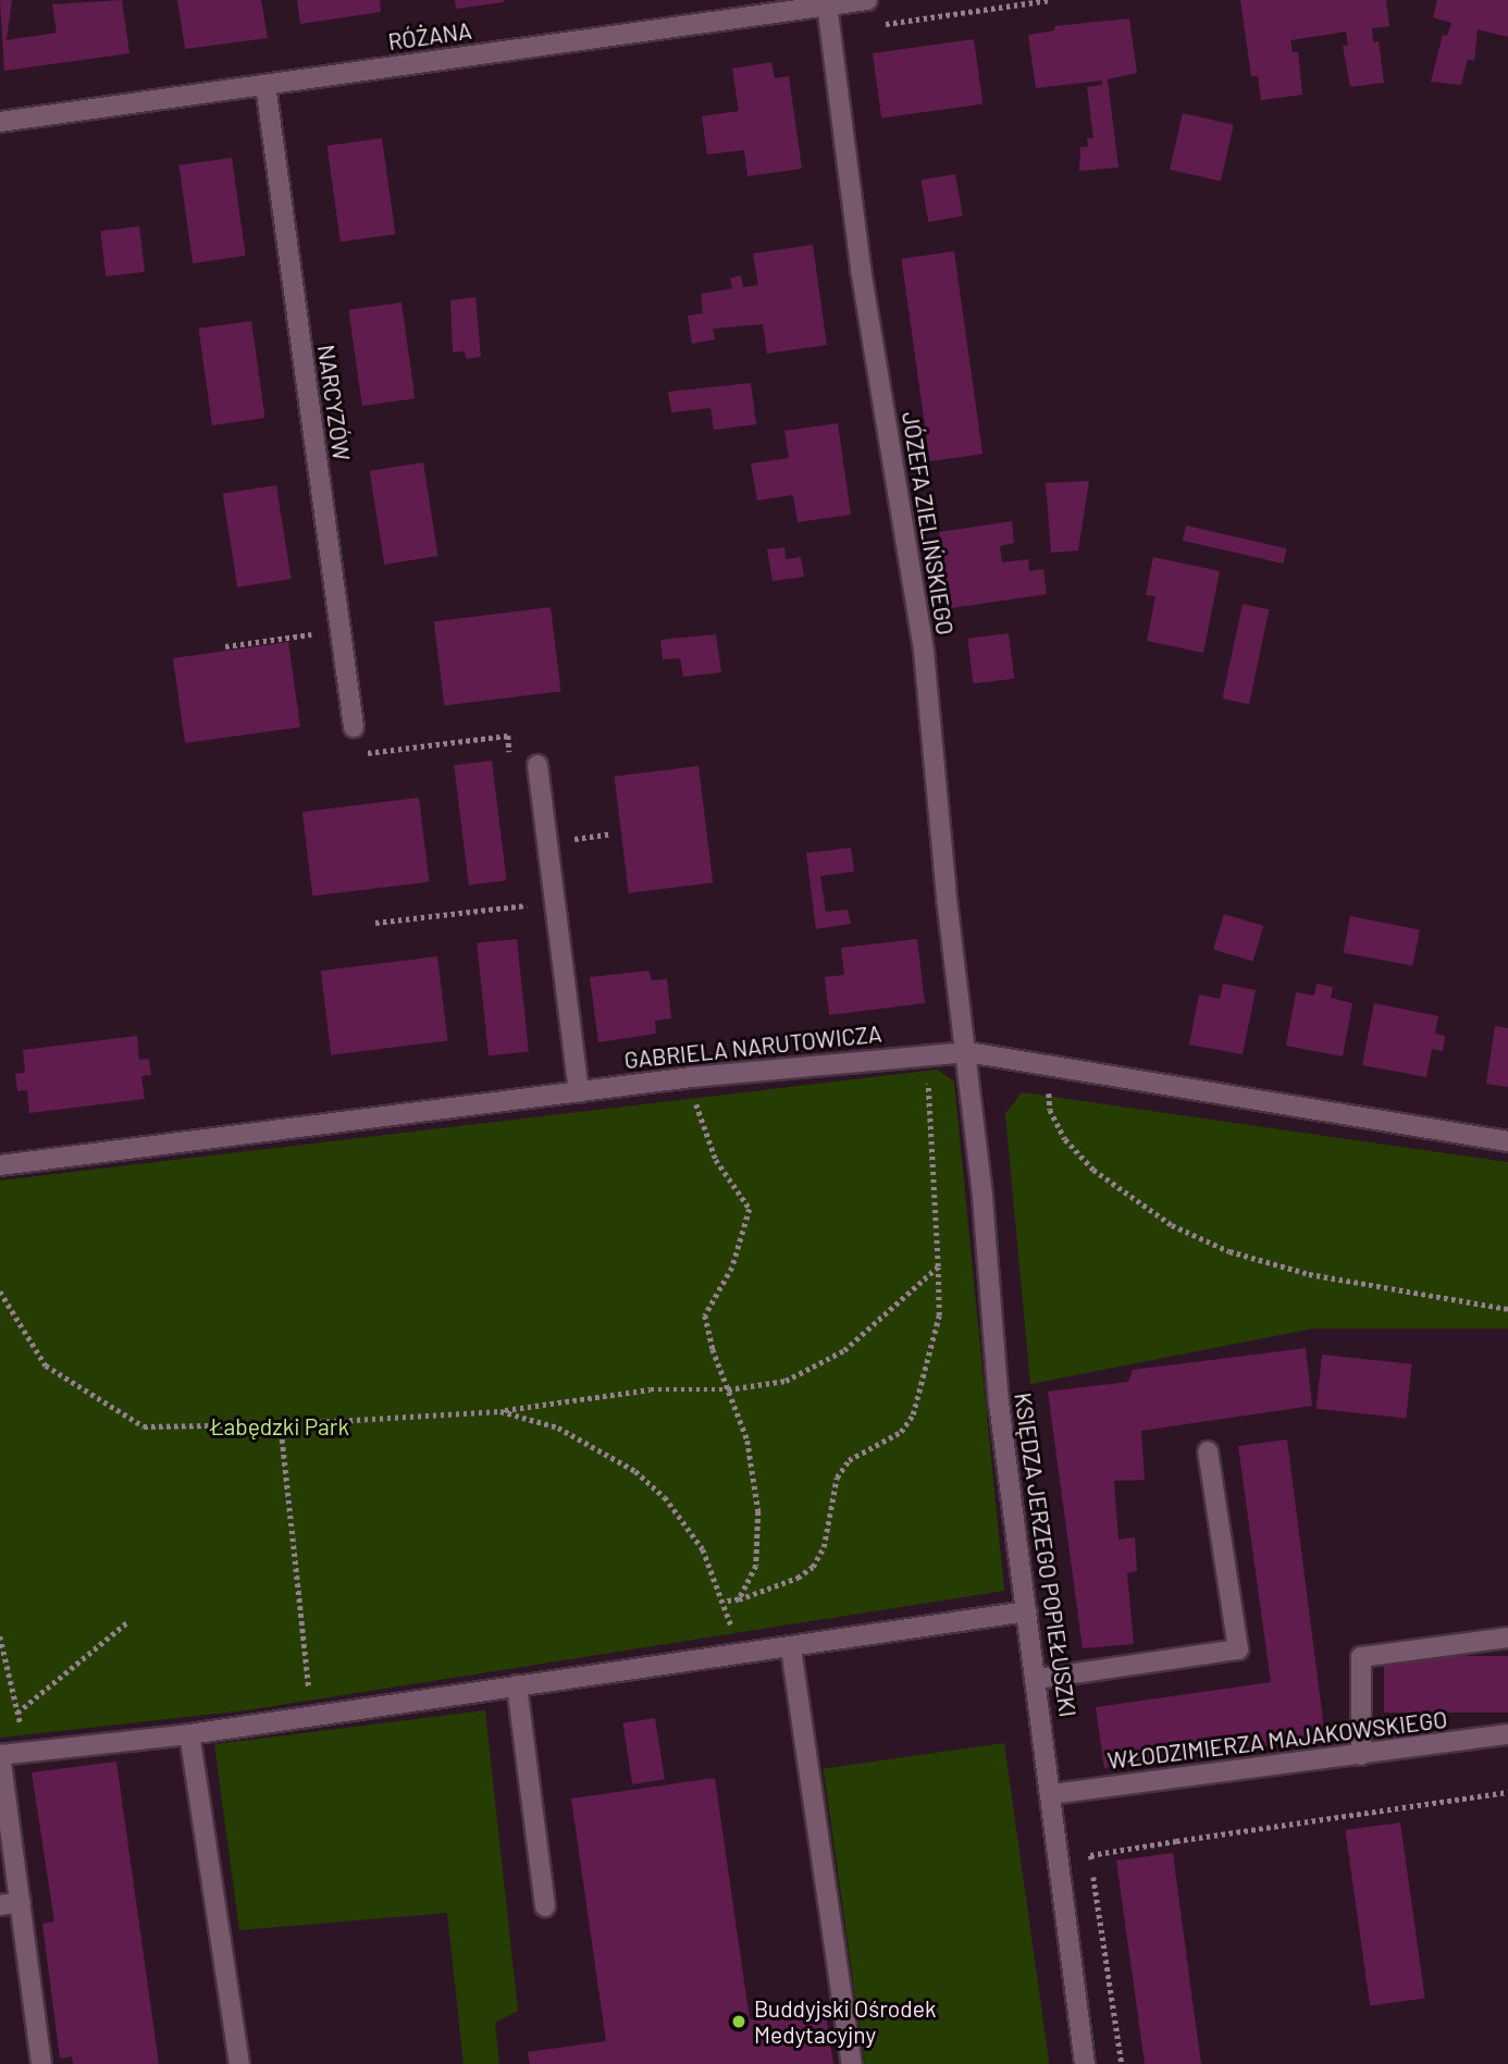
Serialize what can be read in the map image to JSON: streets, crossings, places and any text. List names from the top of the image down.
{
  "streets": {
    "street": [
      "RÓŻANA",
      "NARCYZÓW",
      "JÓZEFA ZIELIŃSKIEGO",
      "GABRIELA NARUTOWICZA",
      "KSIĘDZA JERZEGO POPIEŁUSZKI",
      "WŁODZIMIERZA MAJAKOWSKIEGO"
    ]
  },
  "crossings": [
    ["RÓŻANA", "NARCYZÓW"],
    ["RÓŻANA", "JÓZEFA ZIELIŃSKIEGO"],
    ["JÓZEFA ZIELIŃSKIEGO", "GABRIELA NARUTOWICZA"],
    ["JÓZEFA ZIELIŃSKIEGO", "KSIĘDZA JERZEGO POPIEŁUSZKI"],
    ["GABRIELA NARUTOWICZA", "KSIĘDZA JERZEGO POPIEŁUSZKI"],
    ["KSIĘDZA JERZEGO POPIEŁUSZKI", "WŁODZIMIERZA MAJAKOWSKIEGO"]
  ],
  "parks": ["Łabędzki Park"],
  "places": ["Buddyjski Ośrodek Medytacyjny"]
}
